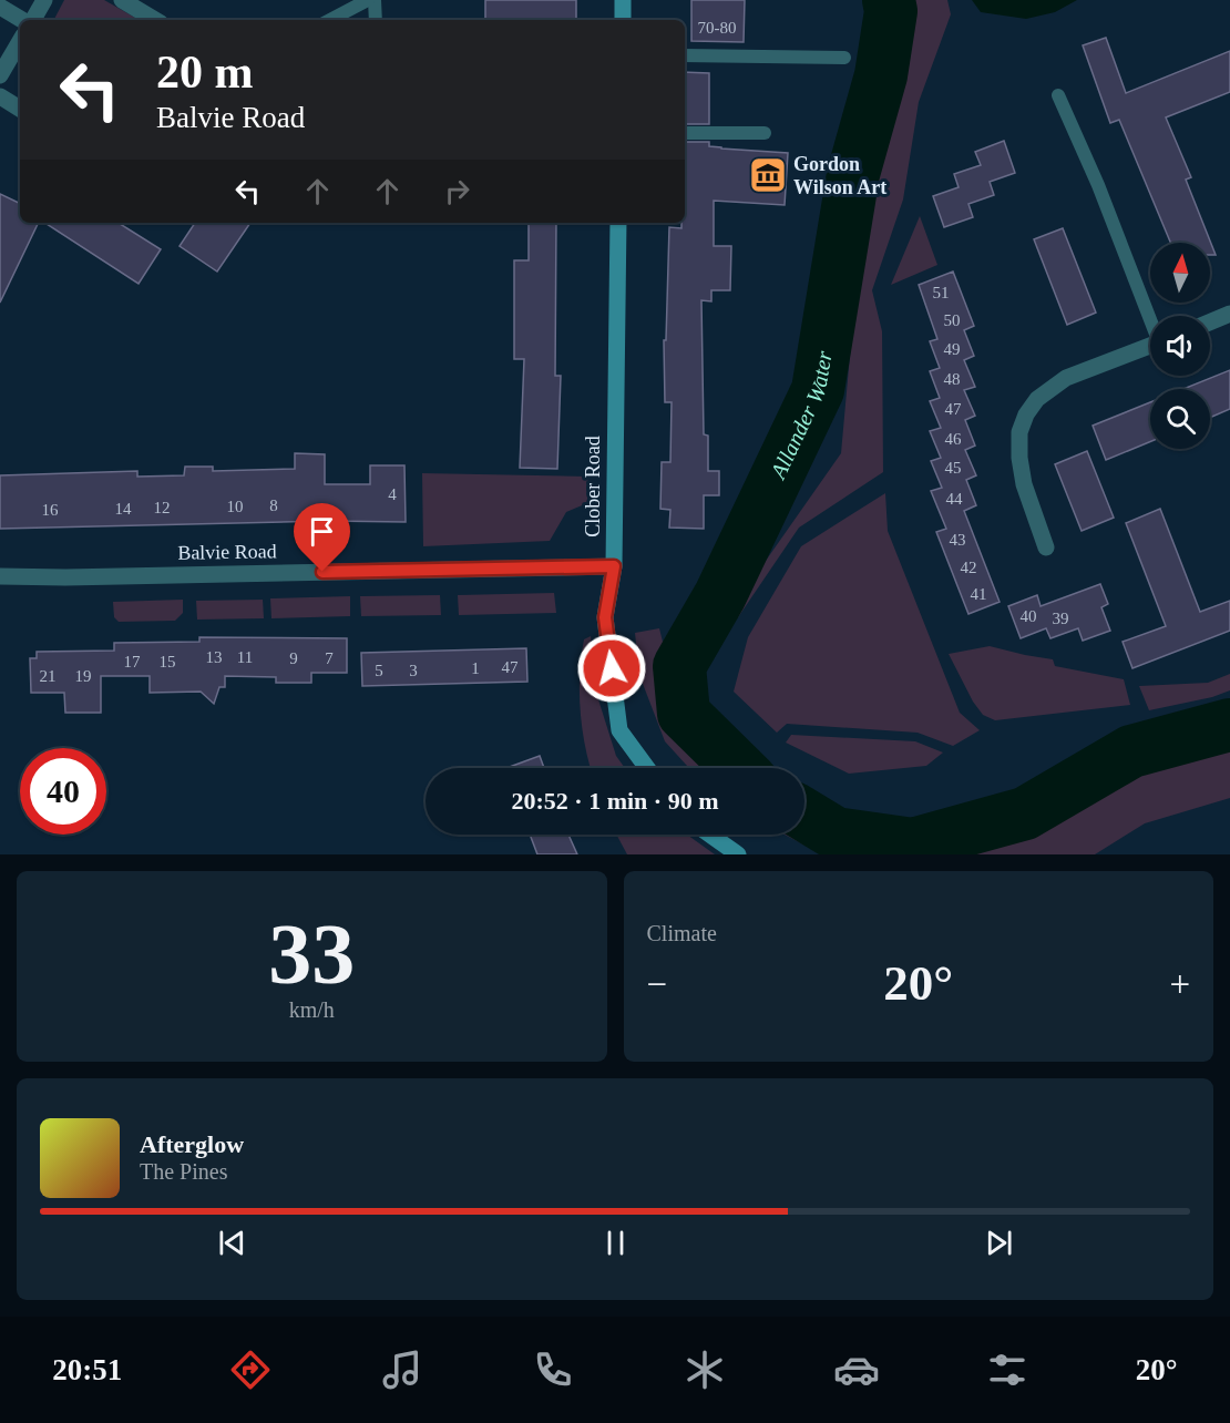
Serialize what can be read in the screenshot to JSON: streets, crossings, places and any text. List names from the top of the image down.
{
  "streets": {
    "street": ["Clober Road", "Balvie Road"]
  },
  "crossings": [
    ["Clober Road", "Balvie Road"]
  ],
  "water": ["Allander Water"],
  "places": {
    "museum": ["Gordon Wilson Art"]
  },
  "house_numbers": [
    "70-80",
    "51",
    "50",
    "49",
    "48",
    "47",
    "46",
    "45",
    "4",
    "44",
    "8",
    "10",
    "12",
    "14",
    "16",
    "43",
    "42",
    "41",
    "40",
    "39",
    "13",
    "11",
    "9",
    "7",
    "17",
    "15",
    "47",
    "1",
    "5",
    "3",
    "21",
    "19"
  ],
  "north": "top",
  "page": {
    "turn": ["20 m", "Balvie Road"],
    "limit": "40",
    "trip": "20:52 · 1 min · 90 m",
    "tile": [
      ["33", "km/h"],
      "Climate"
    ],
    "heat": ["−", "20°", "+"],
    "song": ["Afterglow", "The Pines"],
    "tabs": ["20:51", "20°"]
  }
}
